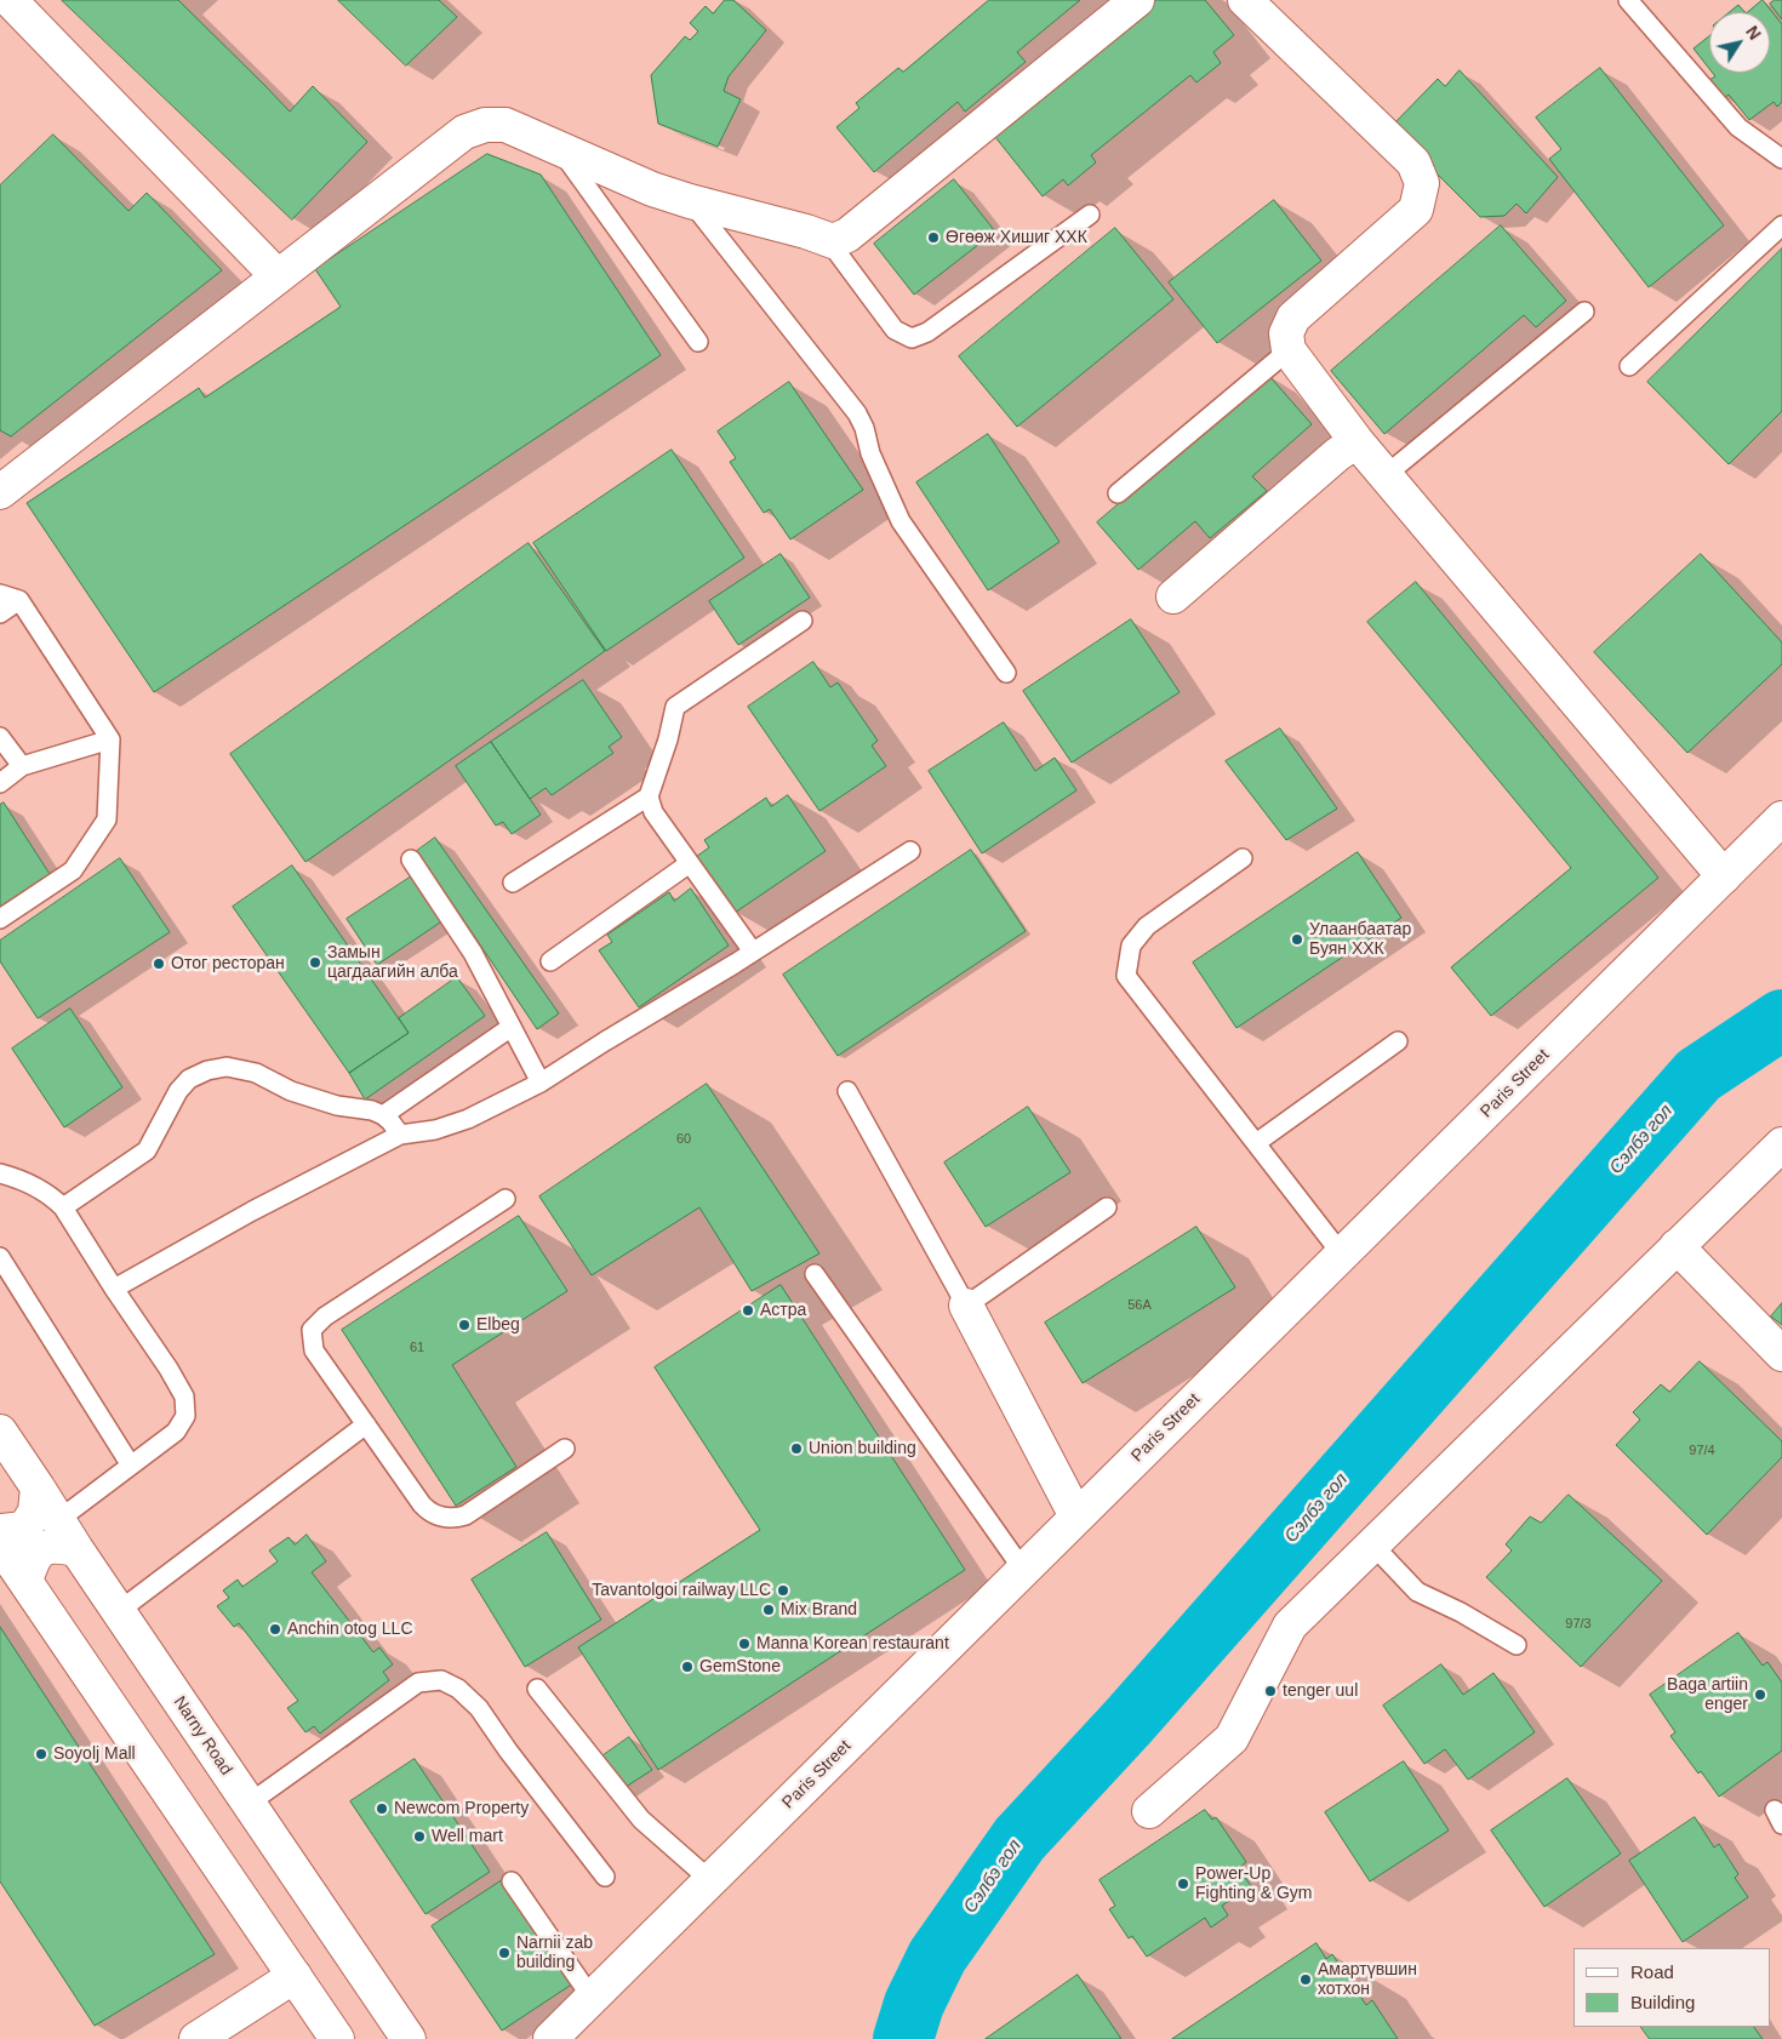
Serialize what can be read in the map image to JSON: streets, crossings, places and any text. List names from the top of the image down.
{
  "streets": {
    "street": ["Paris Street", "Narny Road"]
  },
  "water": ["Сэлбэ гол"],
  "places": [
    "Өгөөж Хишиг ХХК",
    "Улаанбаатар Буян ХХК",
    "Замын цагдаагийн алба",
    "Отог ресторан",
    "Астра",
    "Elbeg",
    "Union building",
    "Tavantolgoi railway LLC",
    "Mix Brand",
    "Anchin otog LLC",
    "Manna Korean restaurant",
    "GemStone",
    "tenger uul",
    "Baga artiin enger",
    "Soyolj Mall",
    "Newcom Property",
    "Well mart",
    "Power-Up Fighting & Gym",
    "Narnii zab building",
    "Амартүвшин хотхон"
  ],
  "house_numbers": [
    "60",
    "56А",
    "61",
    "97/4",
    "97/3"
  ],
  "legend": ["Road", "Building"],
  "north": "top right"
}
